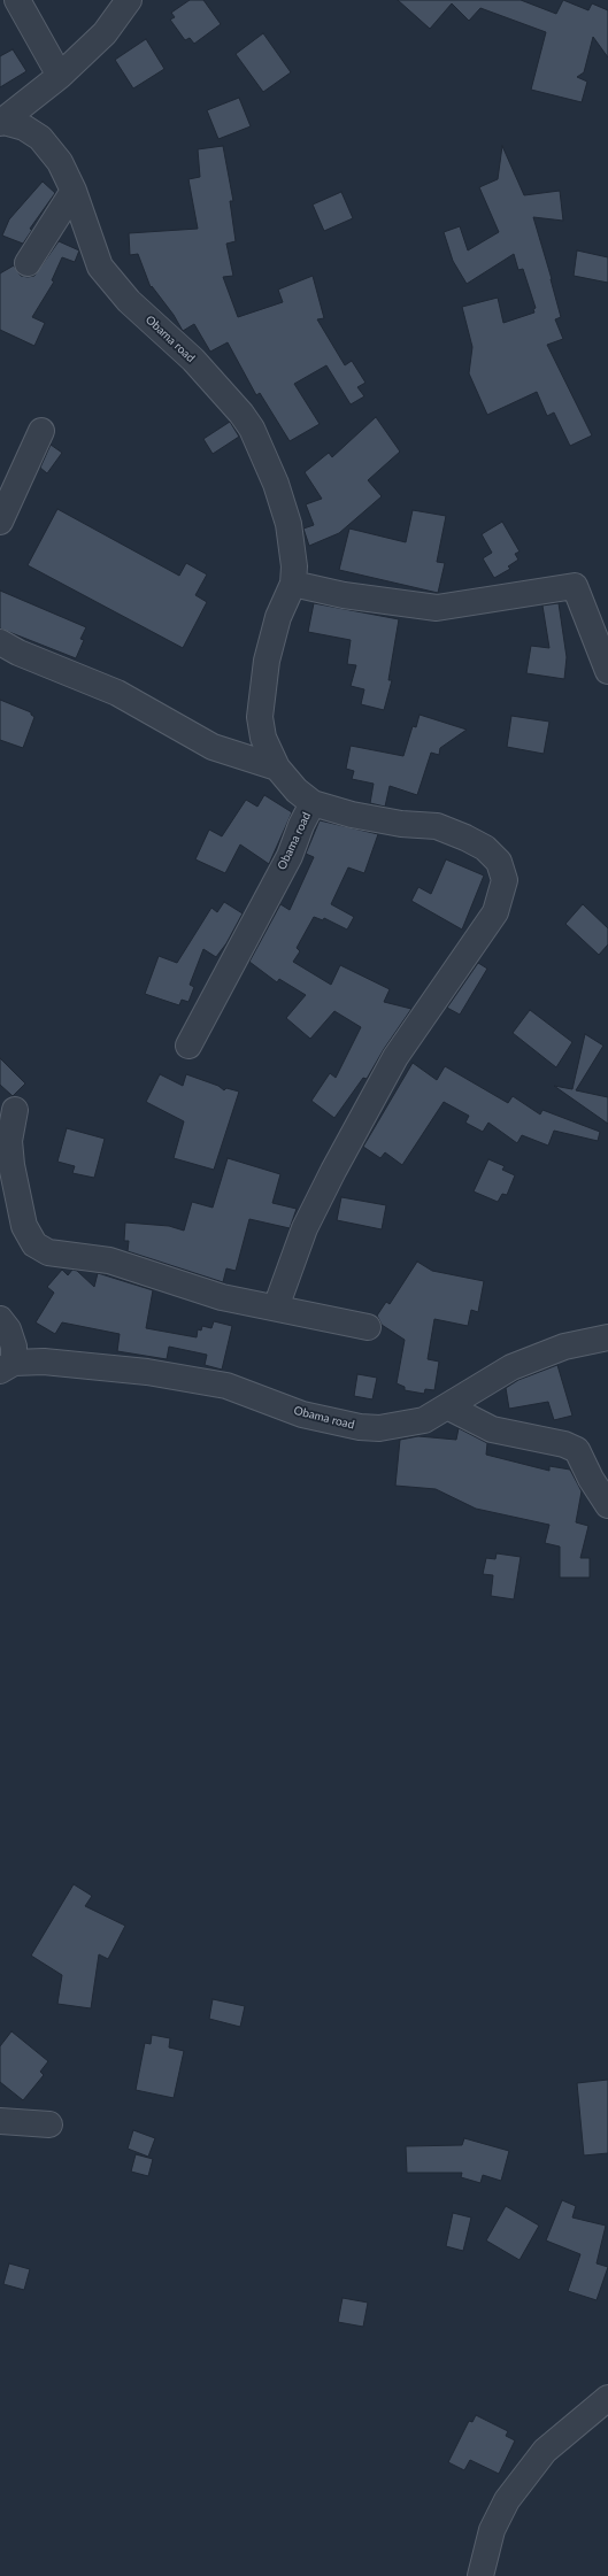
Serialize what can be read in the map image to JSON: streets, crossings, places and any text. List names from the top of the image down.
{
  "streets": {
    "street": ["Obama road"]
  }
}
